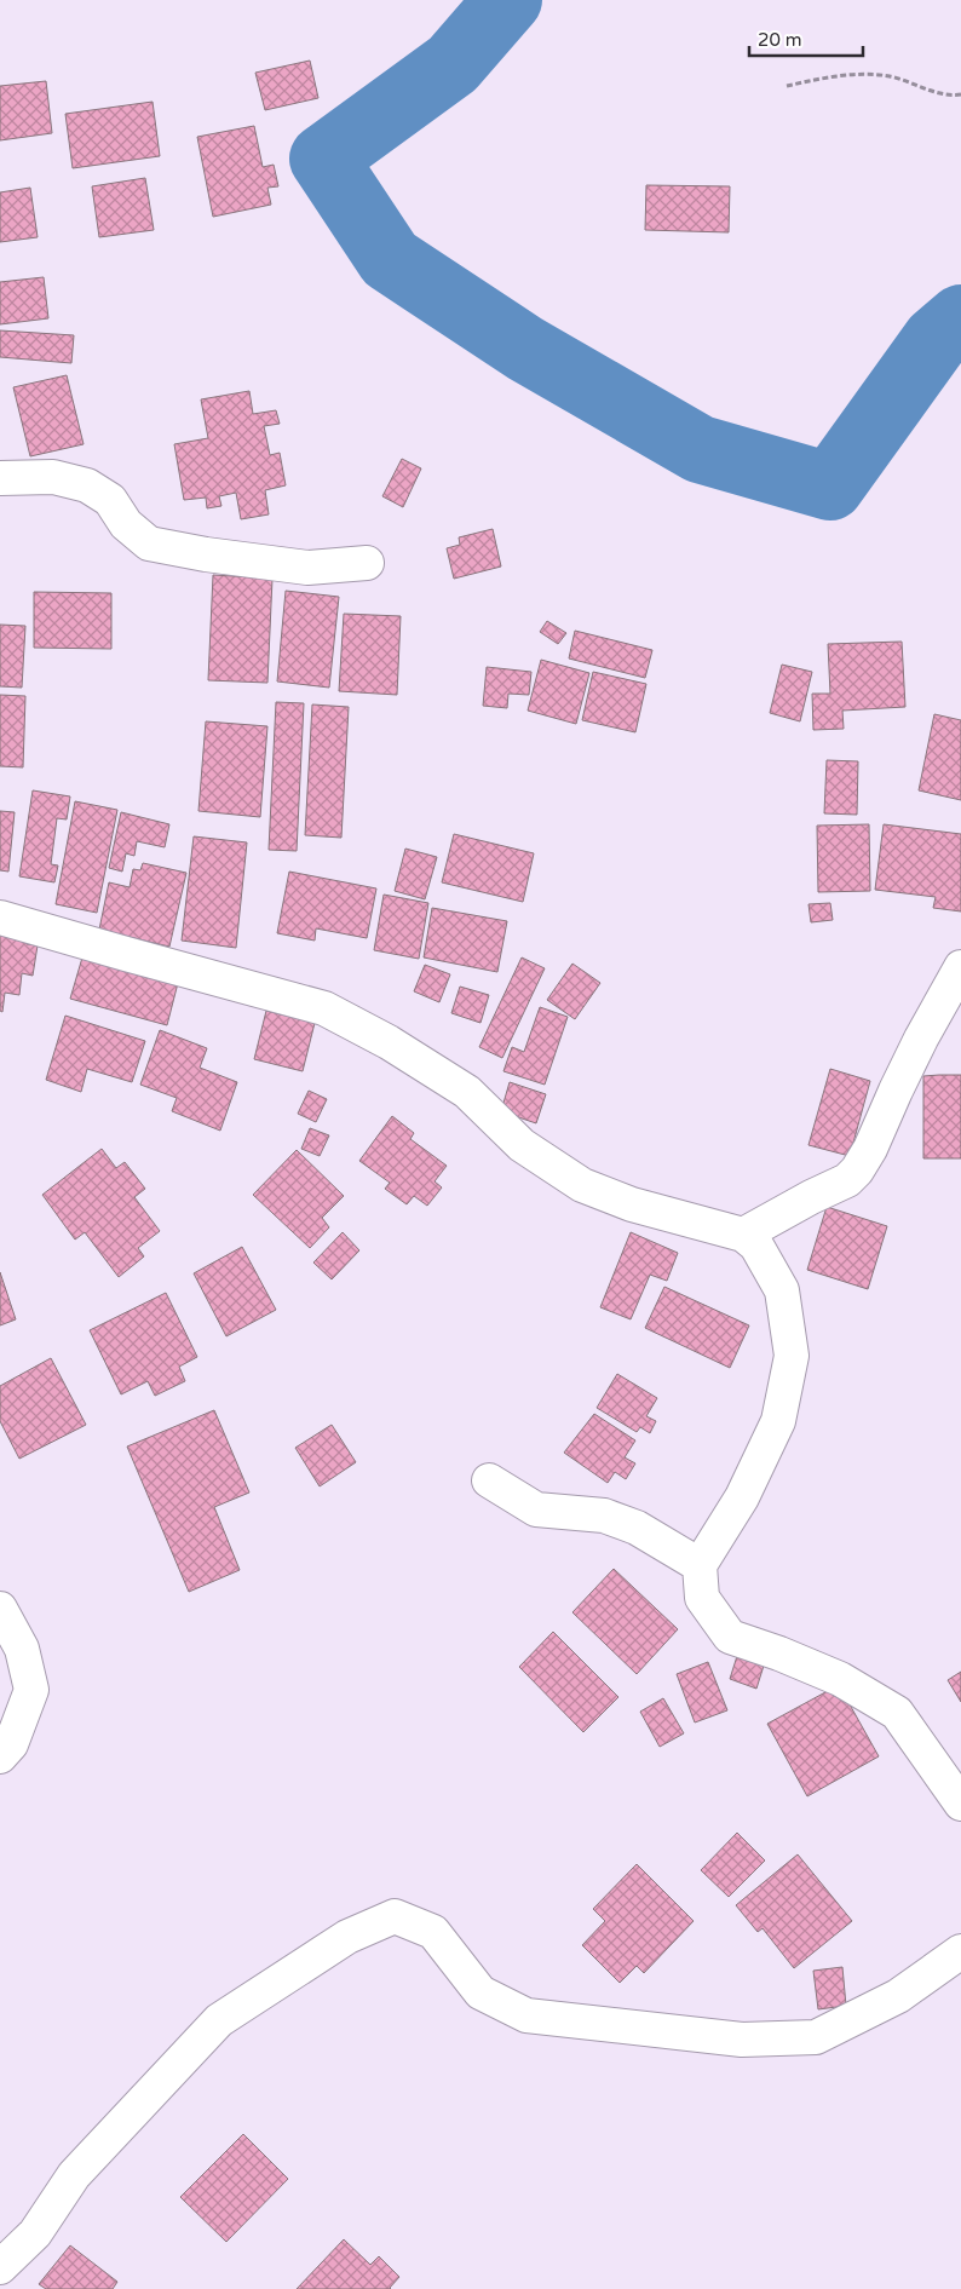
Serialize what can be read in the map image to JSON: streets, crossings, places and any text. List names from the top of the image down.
{
  "scale_bar": "20 m"
}
